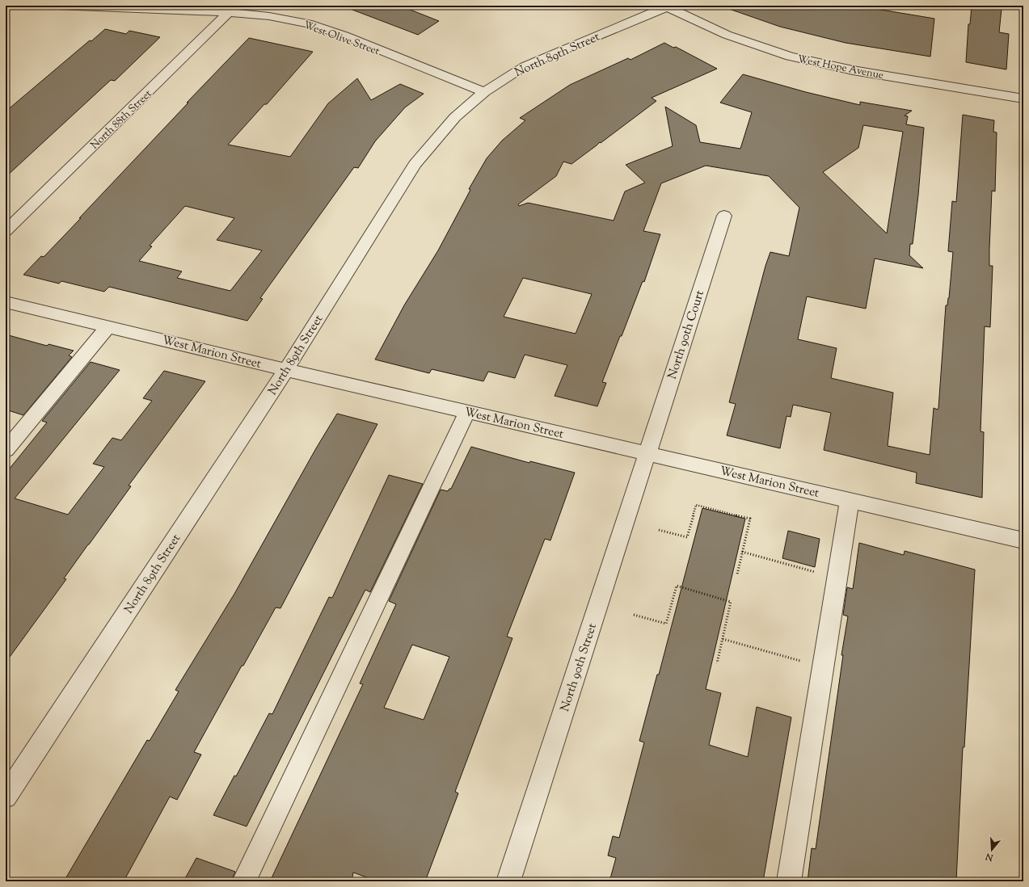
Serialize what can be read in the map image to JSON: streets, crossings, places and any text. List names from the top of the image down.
{
  "streets": {
    "street": [
      "West Olive Street",
      "North 89th Street",
      "West Hope Avenue",
      "North 88th Street",
      "North 90th Court",
      "West Marion Street",
      "North 90th Street"
    ]
  },
  "crossings": [
    ["West Olive Street", "North 89th Street"],
    ["West Olive Street", "North 88th Street"],
    ["North 89th Street", "West Hope Avenue"],
    ["North 89th Street", "West Marion Street"],
    ["North 90th Court", "West Marion Street"],
    ["North 90th Court", "North 90th Street"],
    ["West Marion Street", "North 90th Street"]
  ],
  "north": "bottom"
}
